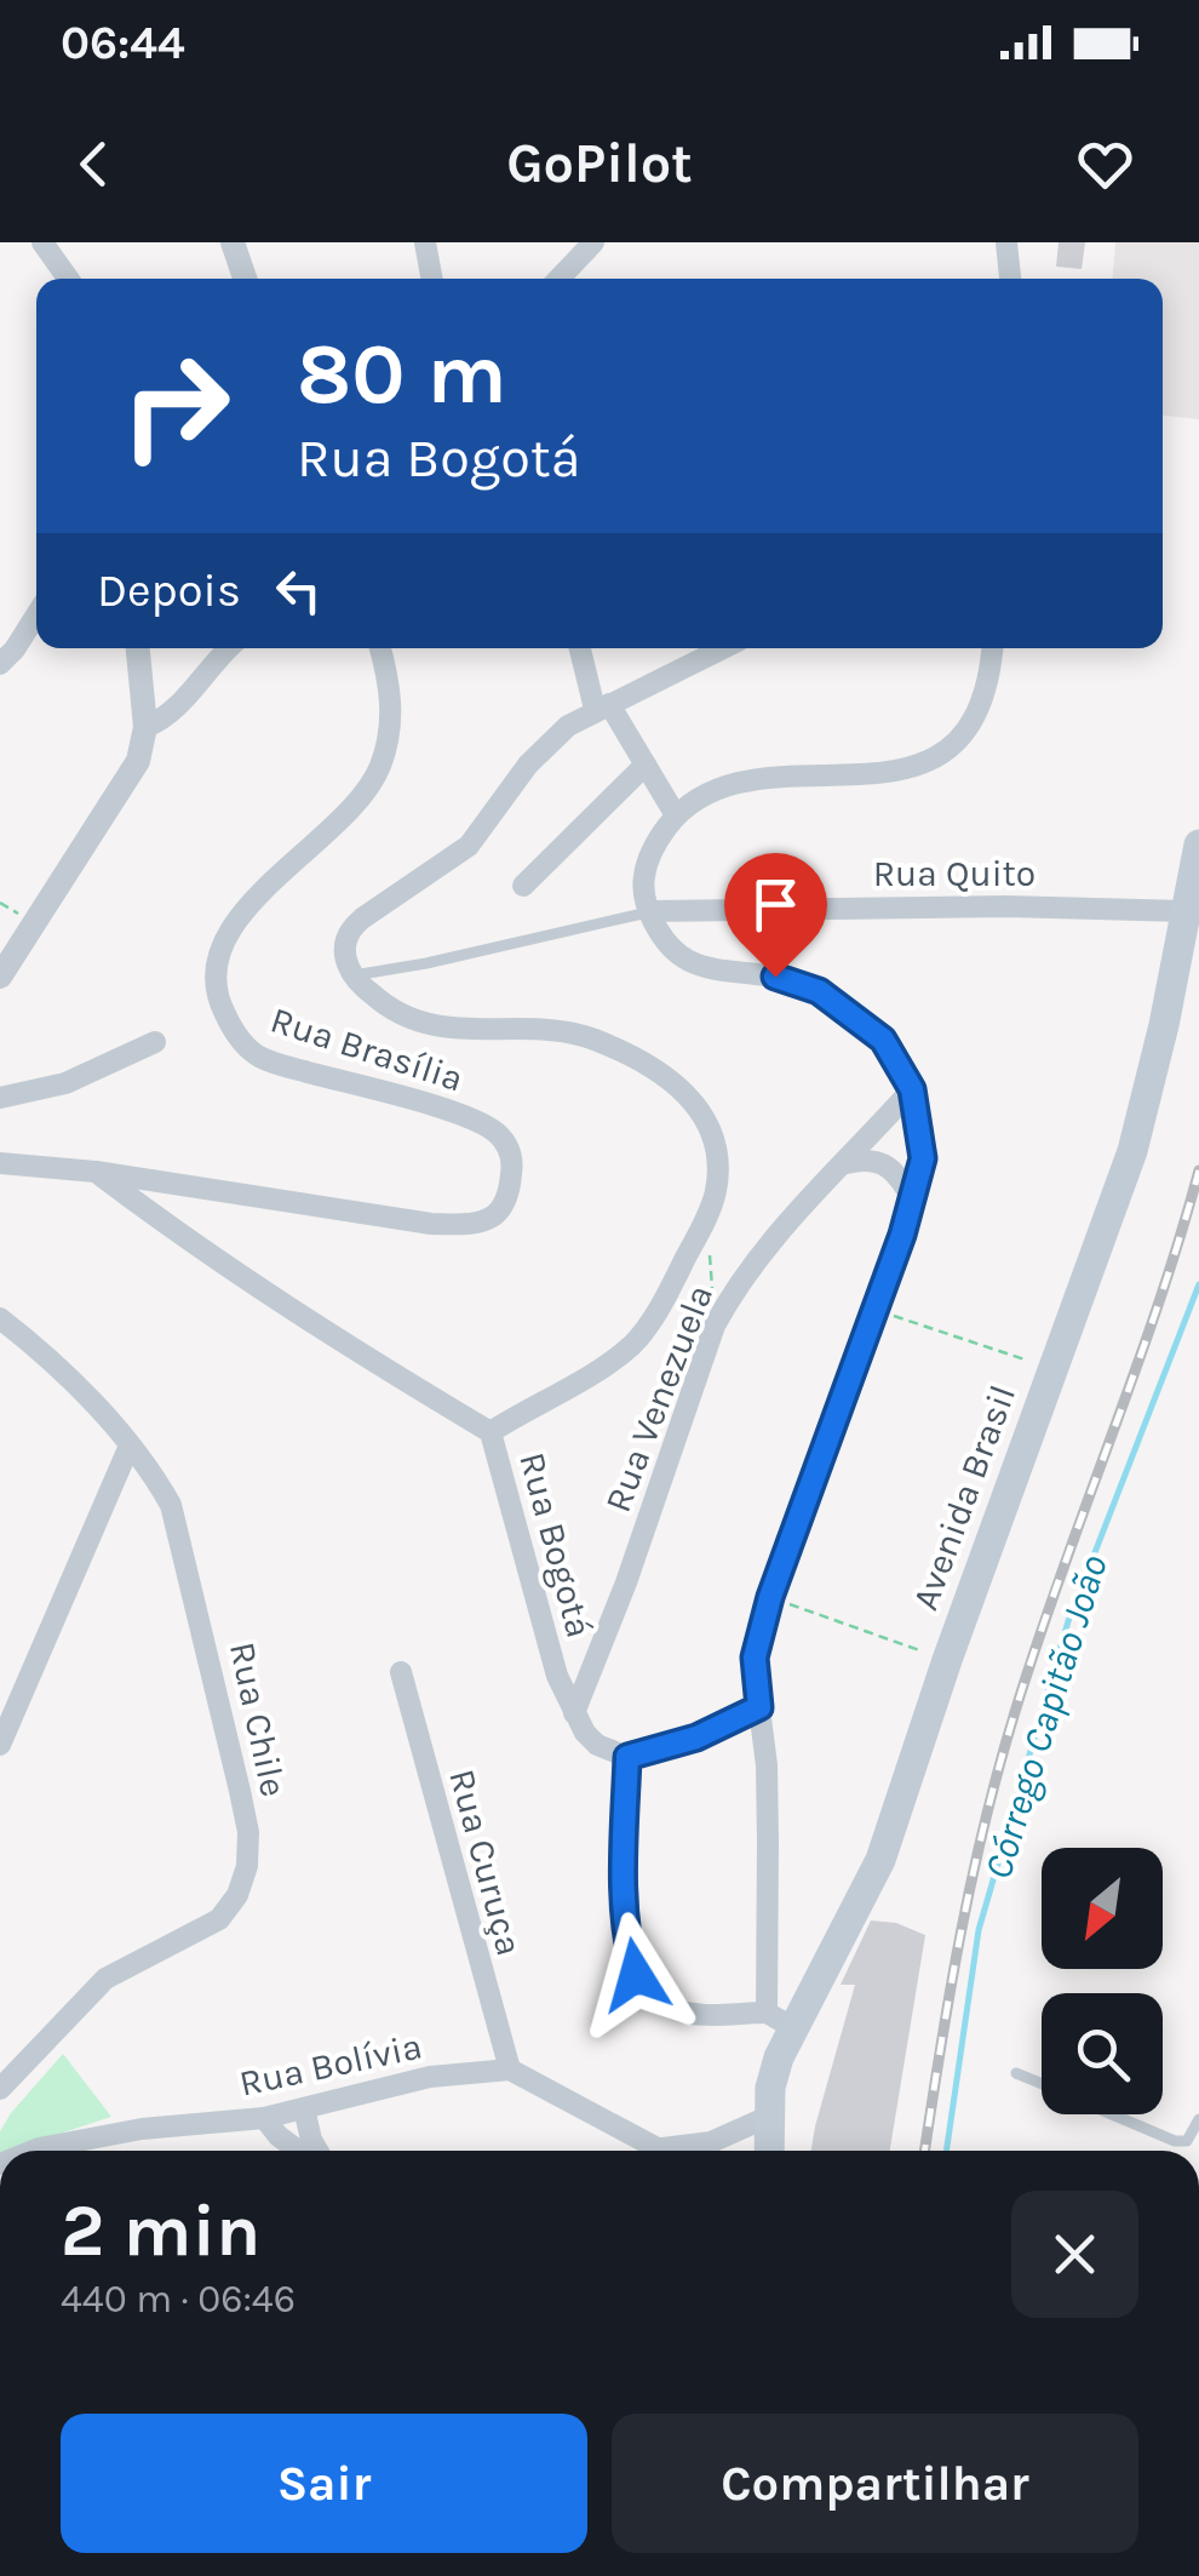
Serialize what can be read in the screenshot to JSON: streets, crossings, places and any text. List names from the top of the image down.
{
  "streets": {
    "main road": ["Avenida Brasil"],
    "street": [
      "Rua Quito",
      "Rua Brasília",
      "Rua Venezuela",
      "Rua Bogotá",
      "Rua Chile",
      "Rua Curuça",
      "Rua Bolívia"
    ]
  },
  "crossings": [
    ["Rua Quito", "Avenida Brasil"],
    ["Rua Brasília", "Rua Bogotá"],
    ["Rua Venezuela", "Rua Bogotá"],
    ["Rua Curuça", "Rua Bolívia"]
  ],
  "water": ["Córrego Capitão João"],
  "north": "bottom left",
  "page": {
    "status": "06:44",
    "header": "GoPilot",
    "turn": ["80 m", "Rua Bogotá"],
    "then": "Depois",
    "heading": ["2 min", "440 m · 06:46"],
    "buttons": ["Sair", "Compartilhar"]
  }
}
